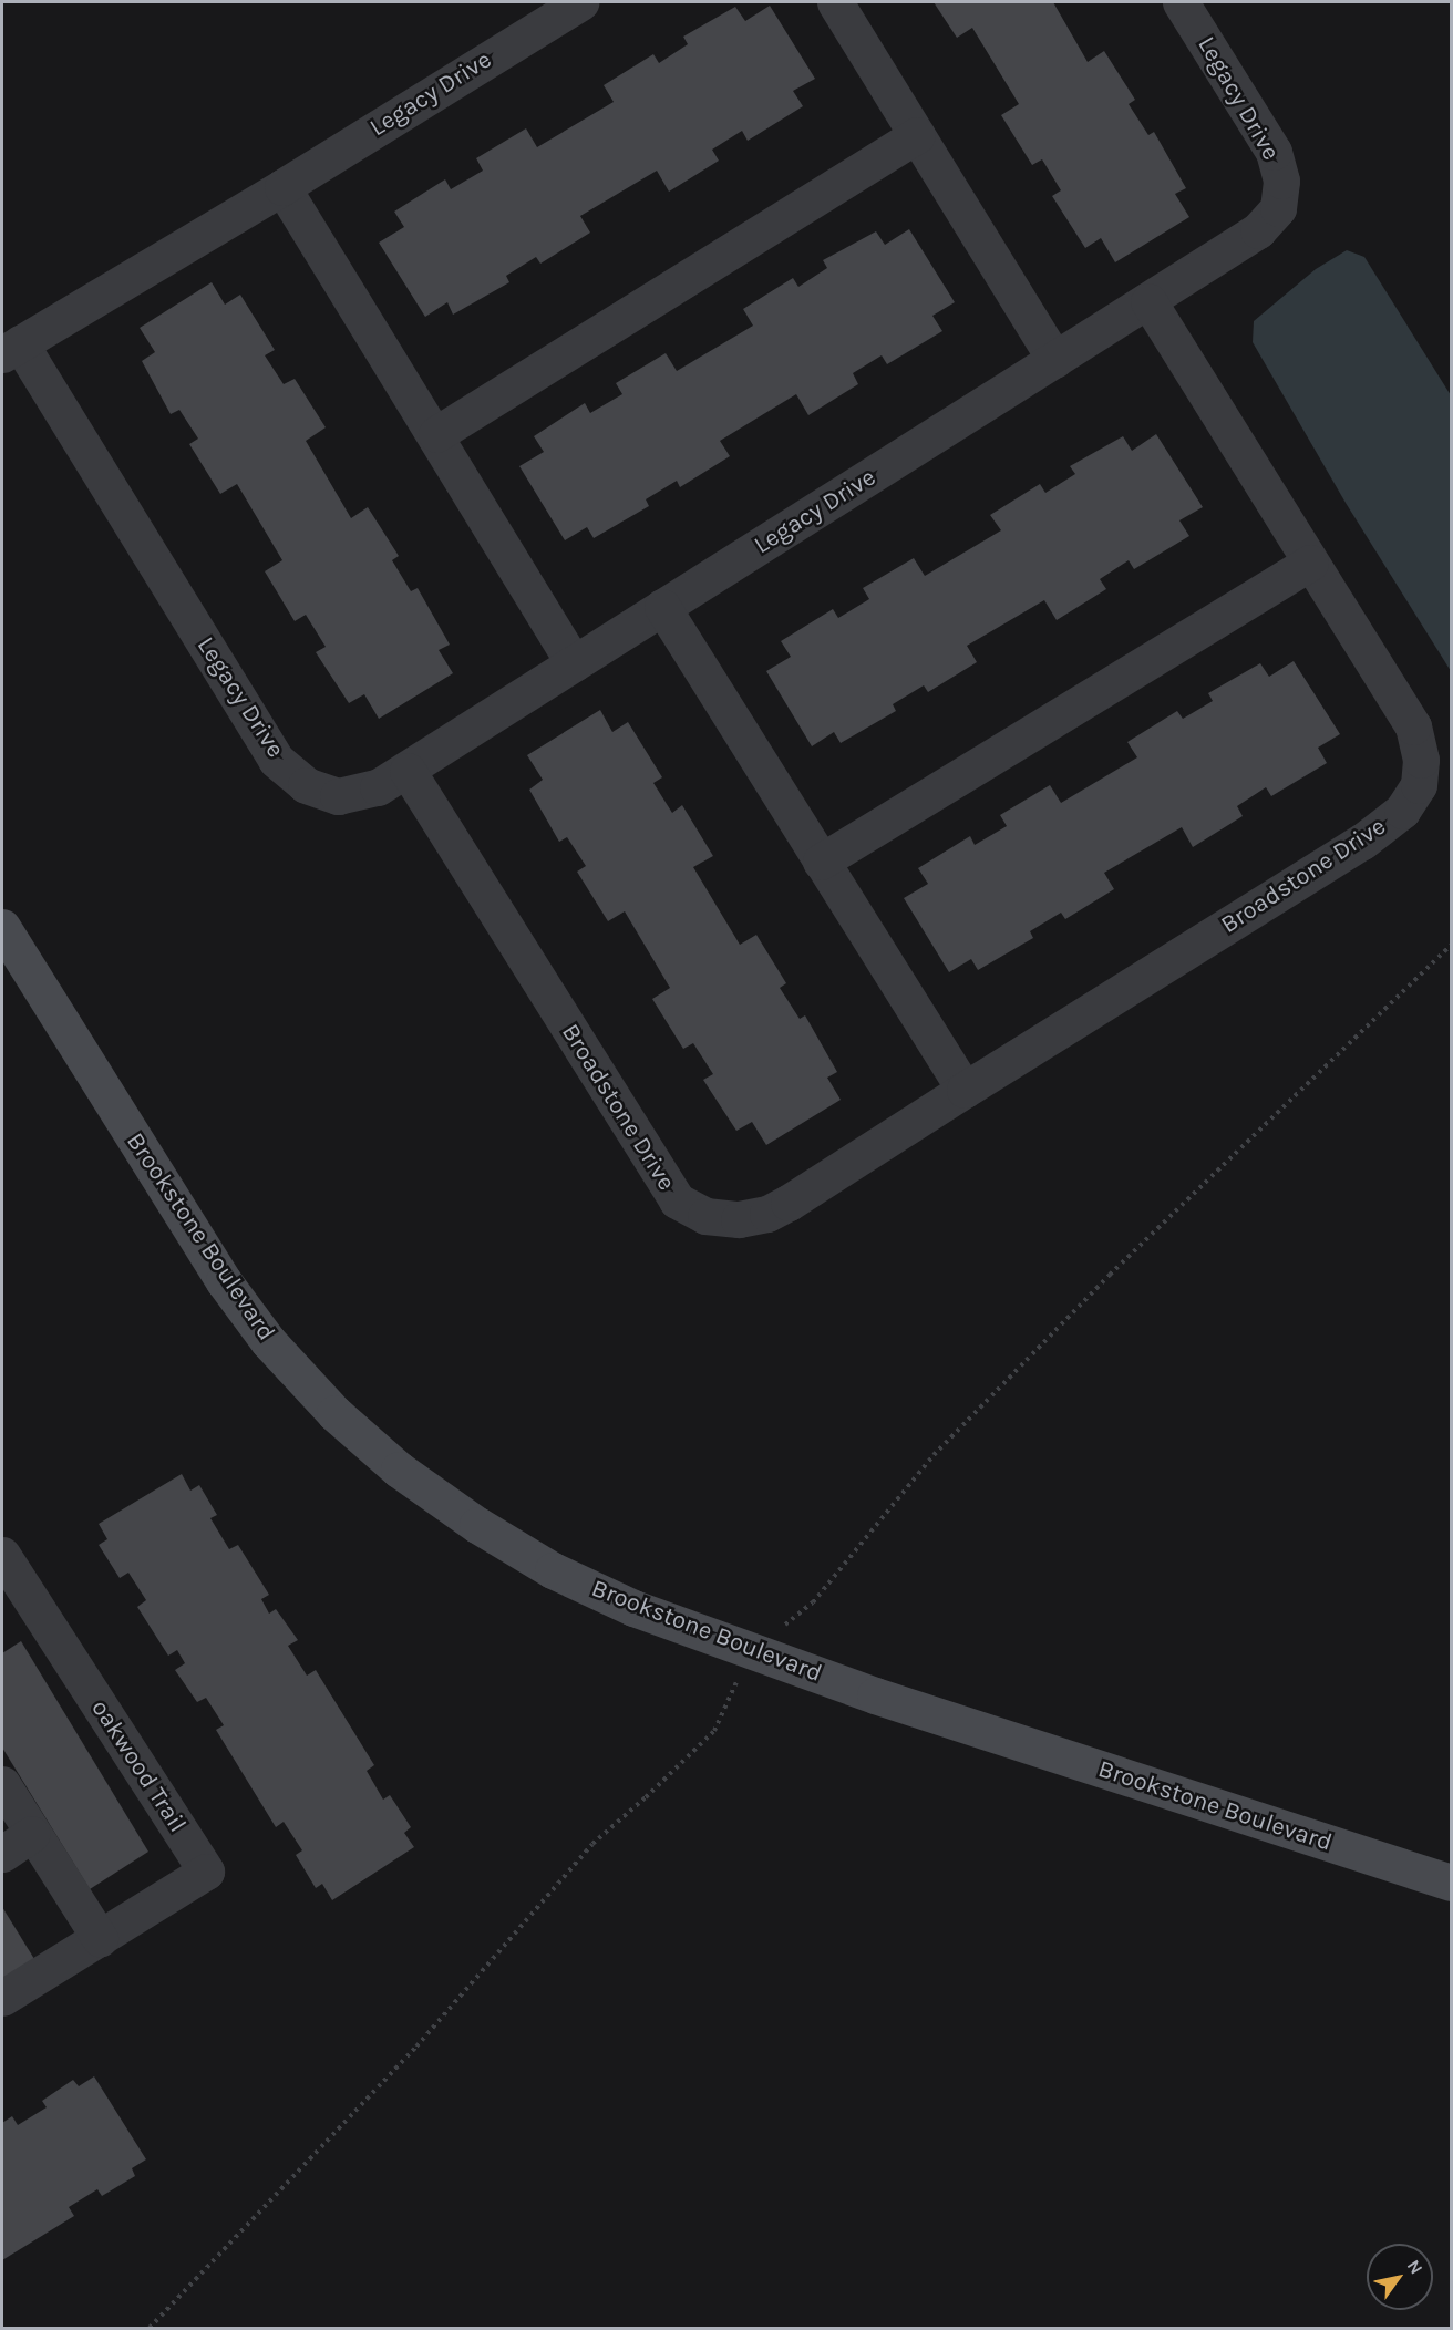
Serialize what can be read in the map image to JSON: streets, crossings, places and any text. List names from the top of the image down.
{
  "streets": {
    "street": [
      "Legacy Drive",
      "Broadstone Drive",
      "Brookstone Boulevard",
      "oakwood Trail"
    ]
  },
  "crossings": [
    ["Legacy Drive", "Broadstone Drive"]
  ],
  "north": "top right"
}
